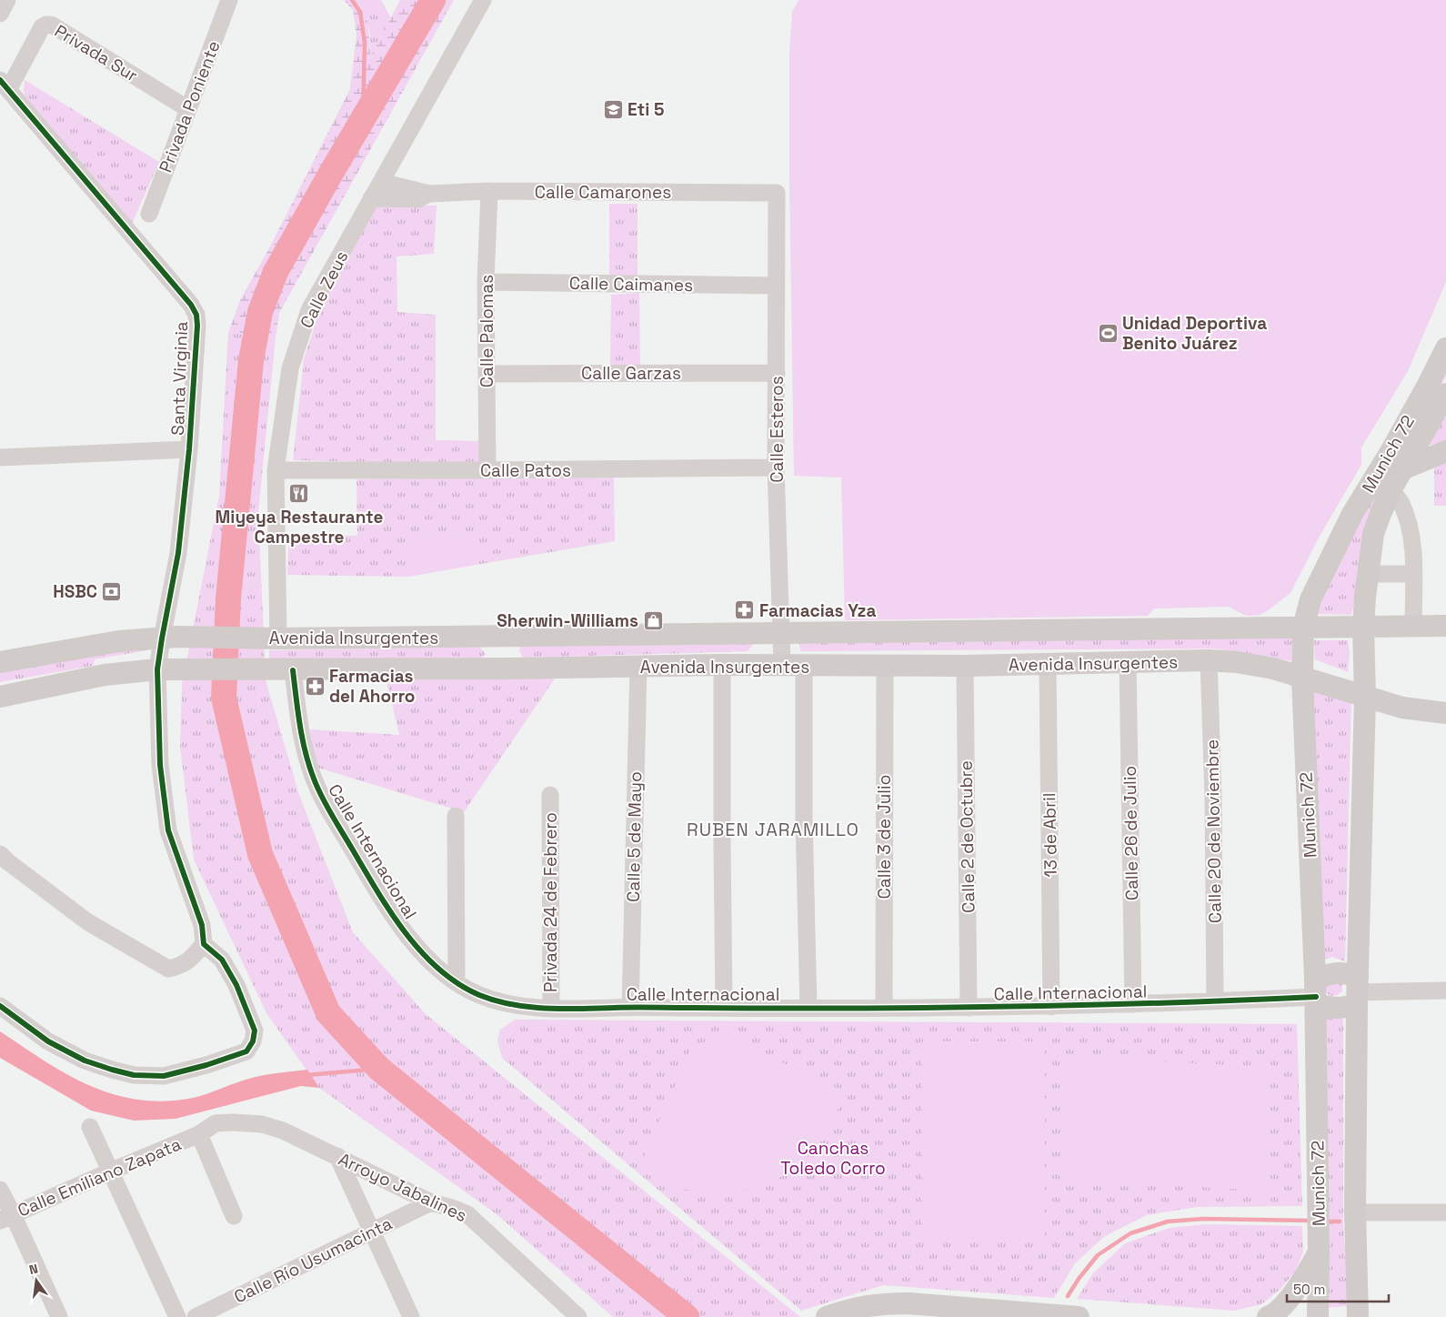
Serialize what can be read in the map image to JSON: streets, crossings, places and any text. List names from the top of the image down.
{
  "streets": {
    "main road": ["Munich 72", "Avenida Insurgentes"],
    "street": [
      "Privada Sur",
      "Privada Poniente",
      "Calle Camarones",
      "Calle Caimanes",
      "Calle Zeus",
      "Calle Palomas",
      "Calle Garzas",
      "Santa Virginia",
      "Calle Esteros",
      "Calle Patos",
      "Calle 20 de Noviembre",
      "Calle 26 de Julio",
      "13 de Abril",
      "Calle 5 de Mayo",
      "Calle 3 de Julio",
      "Calle 2 de Octubre",
      "Calle Internacional",
      "Privada 24 de Febrero",
      "Calle Emiliano Zapata",
      "Arroyo Jabalines",
      "Calle Río Usumacinta"
    ]
  },
  "crossings": [
    ["Privada Sur", "Privada Poniente"],
    ["Privada Sur", "Santa Virginia"],
    ["Calle Camarones", "Calle Zeus"],
    ["Calle Camarones", "Calle Palomas"],
    ["Calle Camarones", "Calle Esteros"],
    ["Calle Caimanes", "Calle Palomas"],
    ["Calle Caimanes", "Calle Esteros"],
    ["Calle Zeus", "Calle Patos"],
    ["Calle Zeus", "Avenida Insurgentes"],
    ["Calle Palomas", "Calle Garzas"],
    ["Calle Palomas", "Calle Patos"],
    ["Calle Garzas", "Calle Esteros"],
    ["Santa Virginia", "Avenida Insurgentes"],
    ["Calle Esteros", "Calle Patos"],
    ["Calle Esteros", "Avenida Insurgentes"],
    ["Munich 72", "Avenida Insurgentes"],
    ["Munich 72", "Calle Internacional"],
    ["Avenida Insurgentes", "Calle 20 de Noviembre"],
    ["Avenida Insurgentes", "Calle 26 de Julio"],
    ["Avenida Insurgentes", "13 de Abril"],
    ["Avenida Insurgentes", "Calle 5 de Mayo"],
    ["Avenida Insurgentes", "Calle 3 de Julio"],
    ["Avenida Insurgentes", "Calle 2 de Octubre"],
    ["Avenida Insurgentes", "Calle Internacional"],
    ["Calle 20 de Noviembre", "Calle Internacional"],
    ["Calle 26 de Julio", "Calle Internacional"],
    ["13 de Abril", "Calle Internacional"],
    ["Calle 5 de Mayo", "Calle Internacional"],
    ["Calle 3 de Julio", "Calle Internacional"],
    ["Calle 2 de Octubre", "Calle Internacional"],
    ["Calle Internacional", "Privada 24 de Febrero"],
    ["Calle Emiliano Zapata", "Arroyo Jabalines"],
    ["Arroyo Jabalines", "Calle Río Usumacinta"]
  ],
  "districts": ["RUBEN JARAMILLO"],
  "parks": ["Canchas Toledo Corro"],
  "places": {
    "school or university": ["Eti 5"],
    "sports": ["Unidad Deportiva Benito Juárez"],
    "restaurant": ["Miyeya Restaurante Campestre"],
    "bank": ["HSBC"],
    "pharmacy": ["Farmacias Yza", "Farmacias del Ahorro"],
    "shop": ["Sherwin-Williams"]
  },
  "scale_bar": "50 m",
  "north": "top"
}
